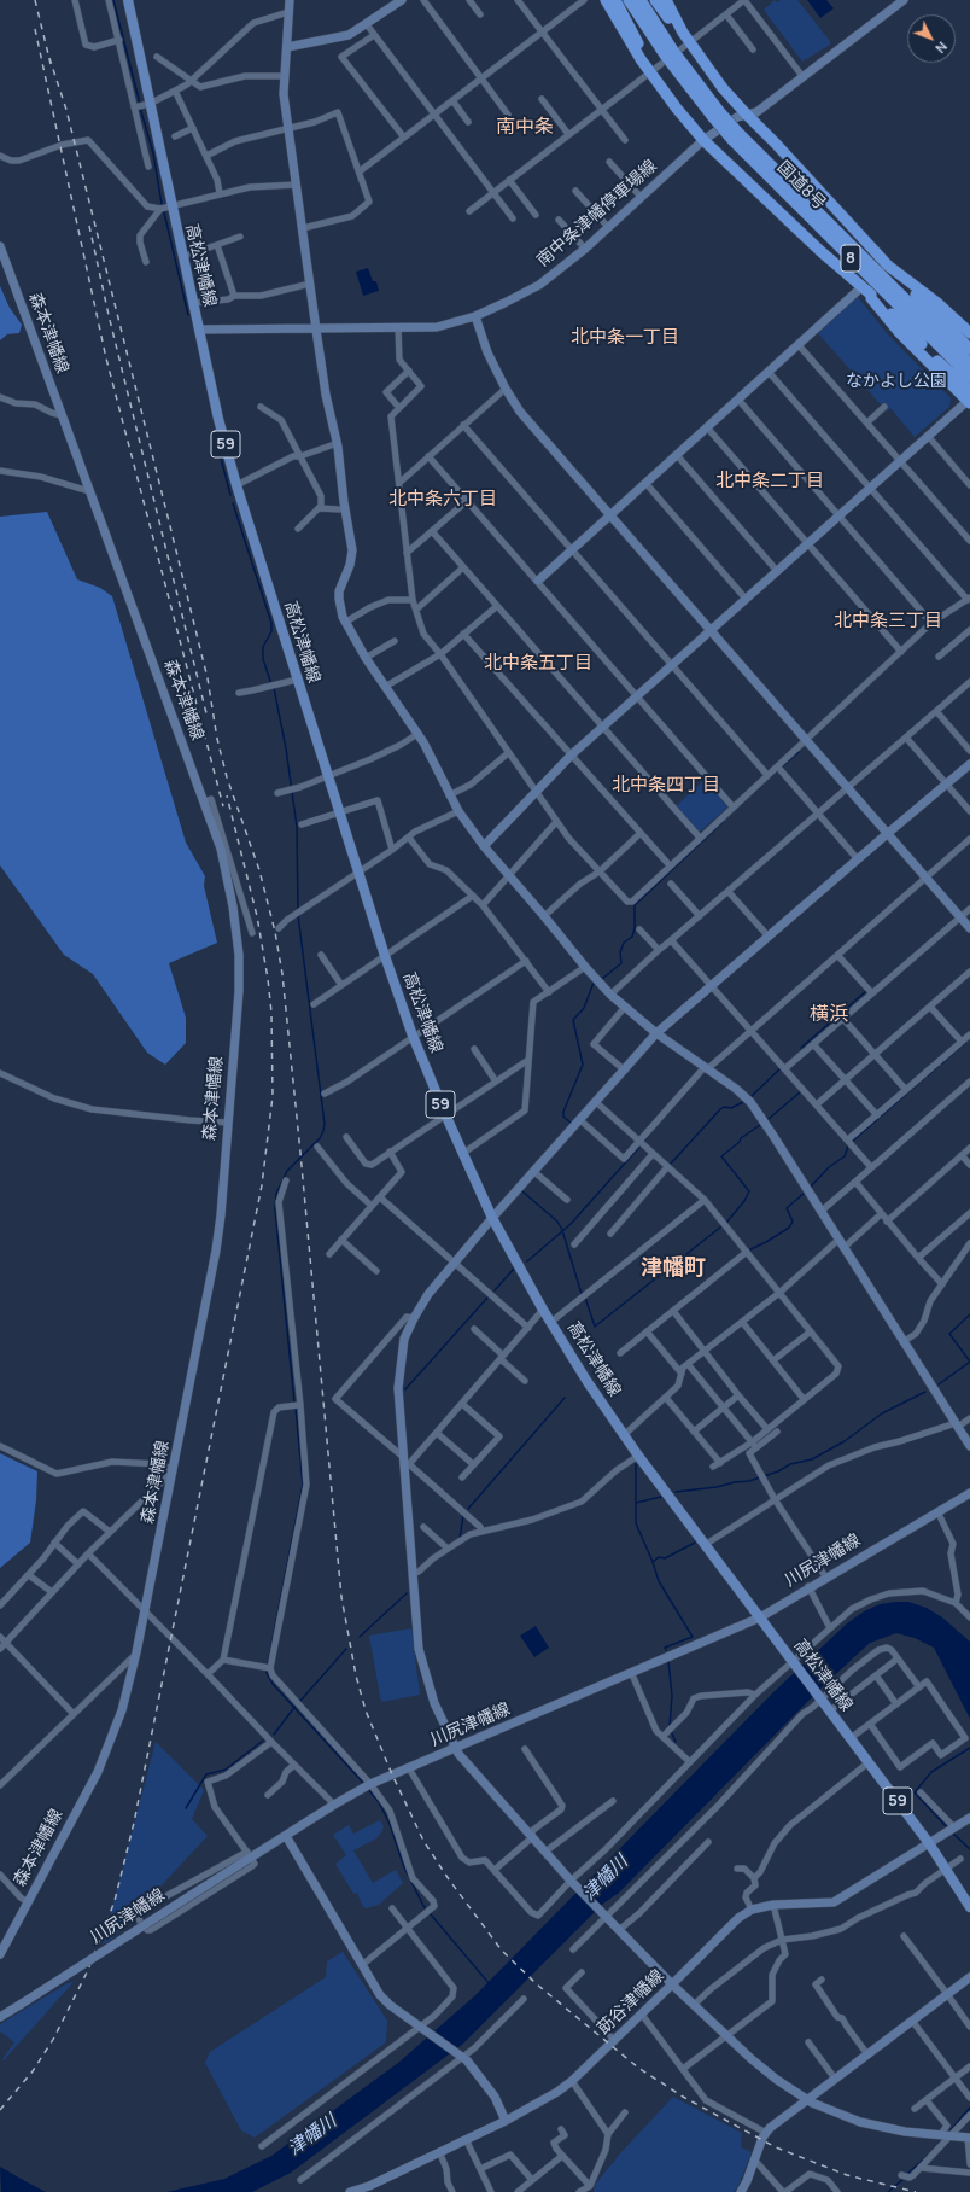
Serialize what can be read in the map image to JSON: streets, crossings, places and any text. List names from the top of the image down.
{
  "streets": {
    "highway": ["国道8号", "8"],
    "main road": ["高松津幡線", "59"],
    "street": [
      "南中条津幡停車場線",
      "森本津幡線",
      "川尻津幡線",
      "莇谷津幡線"
    ]
  },
  "crossings": [
    ["南中条津幡停車場線", "高松津幡線"],
    ["高松津幡線", "川尻津幡線"],
    ["高松津幡線", "莇谷津幡線"]
  ],
  "districts": [
    "南中条",
    "北中条一丁目",
    "北中条二丁目",
    "北中条六丁目",
    "北中条三丁目",
    "北中条五丁目",
    "北中条四丁目",
    "横浜",
    "津幡町"
  ],
  "water": ["津幡川"],
  "parks": ["なかよし公園"],
  "north": "bottom right"
}
